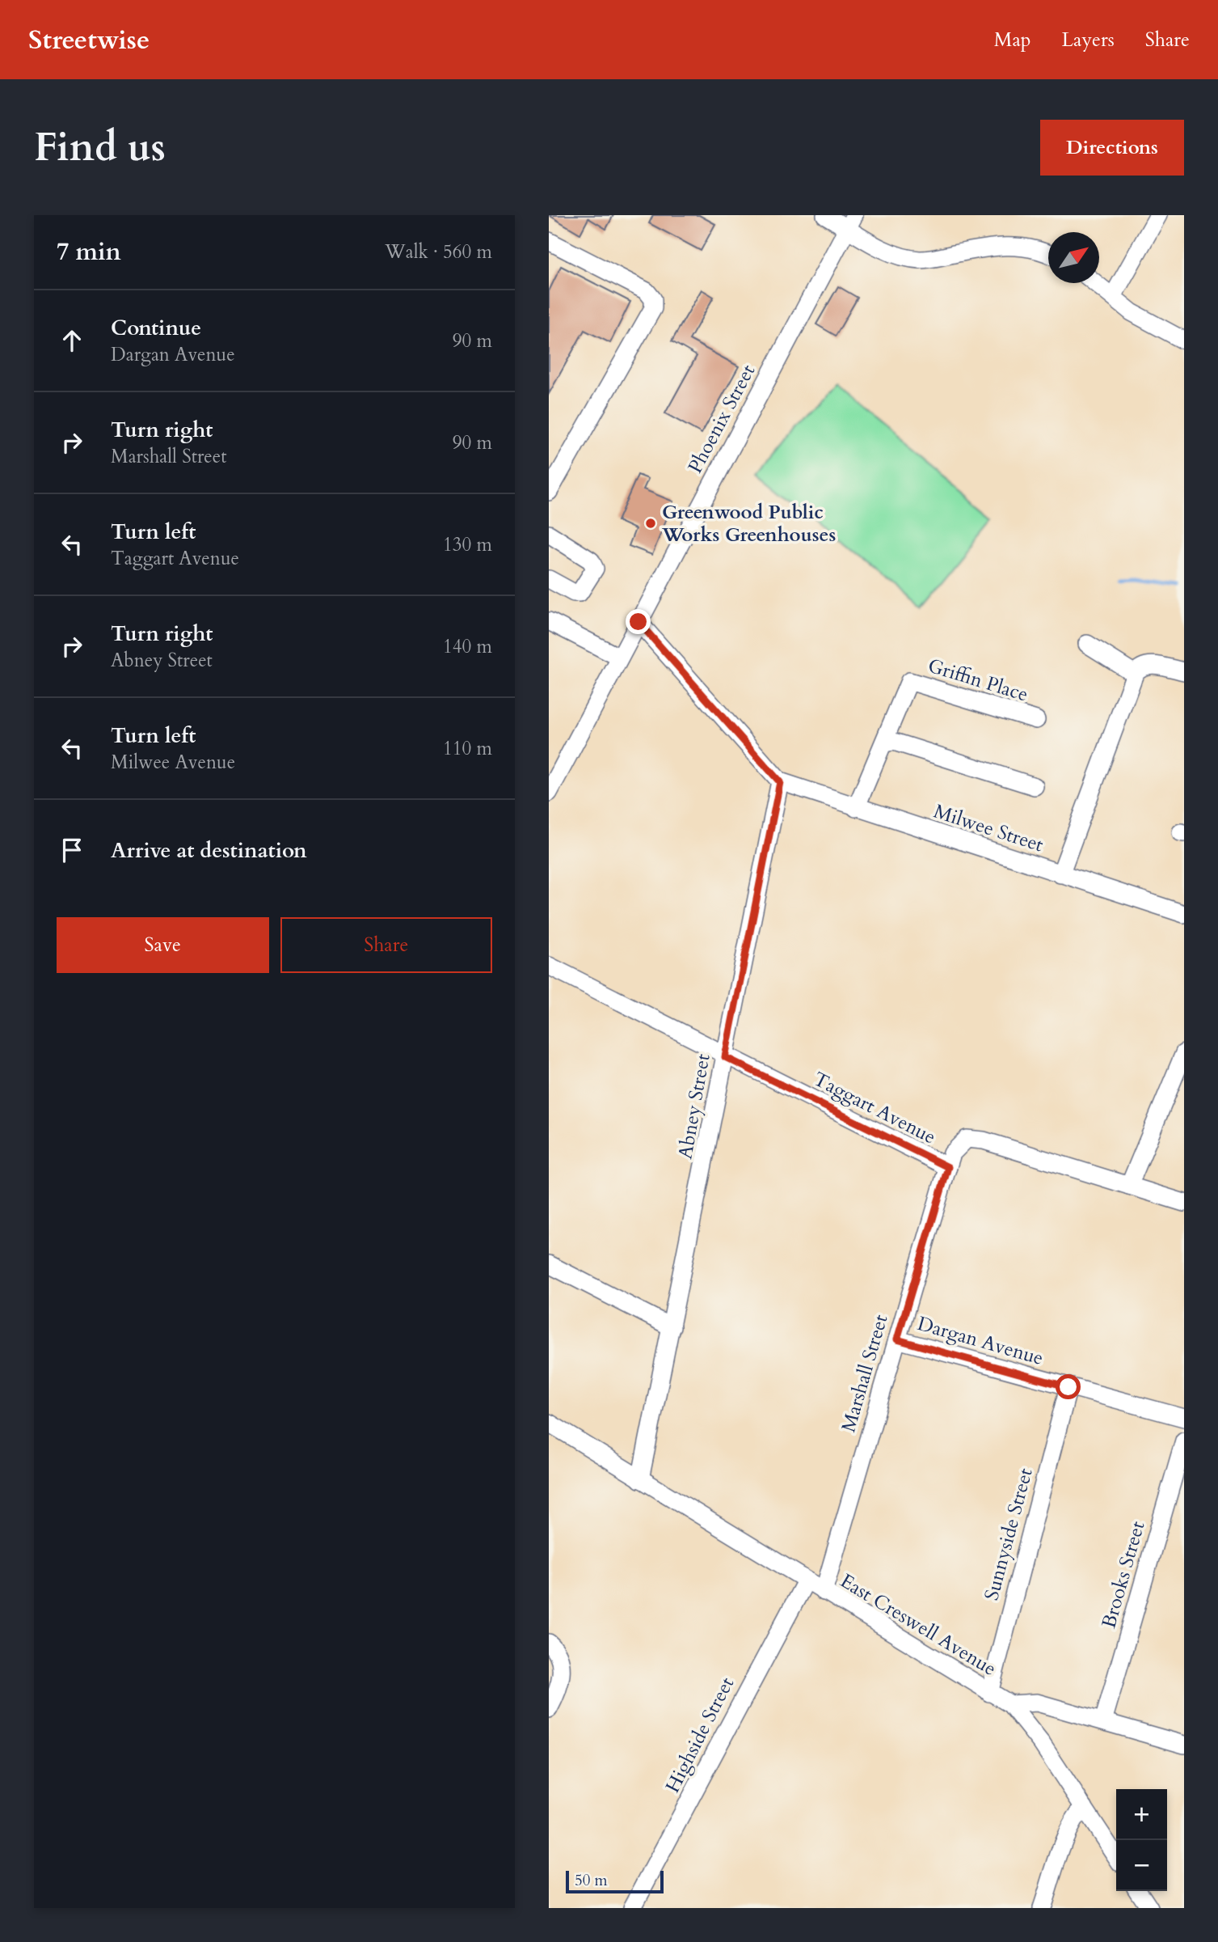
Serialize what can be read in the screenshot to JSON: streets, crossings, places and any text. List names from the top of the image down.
{
  "streets": {
    "street": [
      "Phoenix Street",
      "Griffin Place",
      "Milwee Street",
      "Abney Street",
      "Taggart Avenue",
      "Dargan Avenue",
      "Marshall Street",
      "Sunnyside Street",
      "Brooks Street",
      "East Creswell Avenue",
      "Highside Street"
    ]
  },
  "crossings": [
    ["Griffin Place", "Milwee Street"],
    ["Milwee Street", "Abney Street"],
    ["Abney Street", "Taggart Avenue"],
    ["Abney Street", "East Creswell Avenue"],
    ["Taggart Avenue", "Marshall Street"],
    ["Dargan Avenue", "Marshall Street"],
    ["Dargan Avenue", "Sunnyside Street"],
    ["Marshall Street", "East Creswell Avenue"],
    ["Sunnyside Street", "East Creswell Avenue"],
    ["East Creswell Avenue", "Highside Street"]
  ],
  "places": ["Greenwood Public Works Greenhouses"],
  "scale_bar": "50 m",
  "north": "top right",
  "page": {
    "header": "Streetwise",
    "nav": ["Map", "Layers", "Share"],
    "buttons": [
      "Directions",
      ["Save", "Share"]
    ],
    "title": "Find us",
    "heading": ["7 min", "Walk · 560 m"],
    "list": [
      ["Continue", "Dargan Avenue", "90 m"],
      ["Turn right", "Marshall Street", "90 m"],
      ["Turn left", "Taggart Avenue", "130 m"],
      ["Turn right", "Abney Street", "140 m"],
      ["Turn left", "Milwee Avenue", "110 m"],
      "Arrive at destination"
    ],
    "map_buttons": ["+", "−"],
    "scale": "50 m"
  }
}
